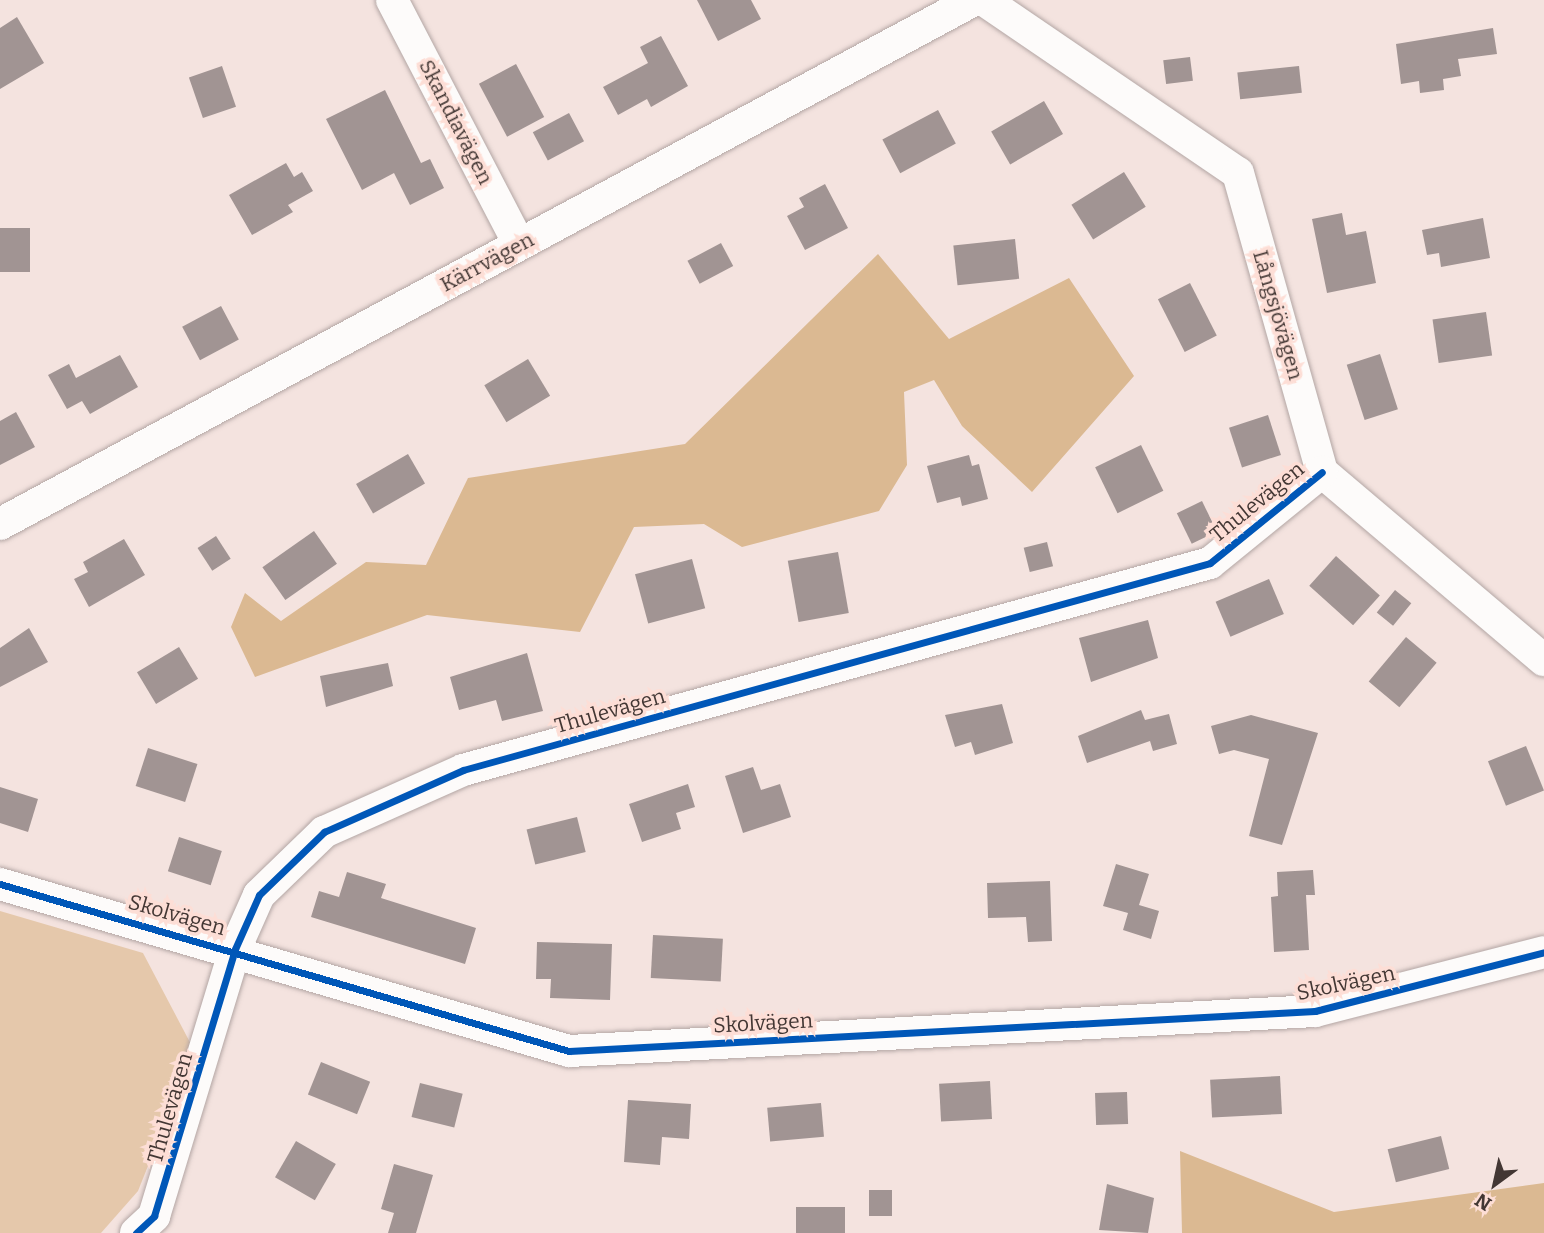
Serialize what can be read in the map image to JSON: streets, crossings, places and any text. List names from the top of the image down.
{
  "streets": {
    "street": [
      "Skandiavägen",
      "Kärrvägen",
      "Långsjövägen",
      "Thulevägen",
      "Skolvägen"
    ]
  },
  "crossings": [
    ["Skandiavägen", "Kärrvägen"],
    ["Långsjövägen", "Thulevägen"],
    ["Thulevägen", "Skolvägen"]
  ],
  "north": "bottom left"
}
